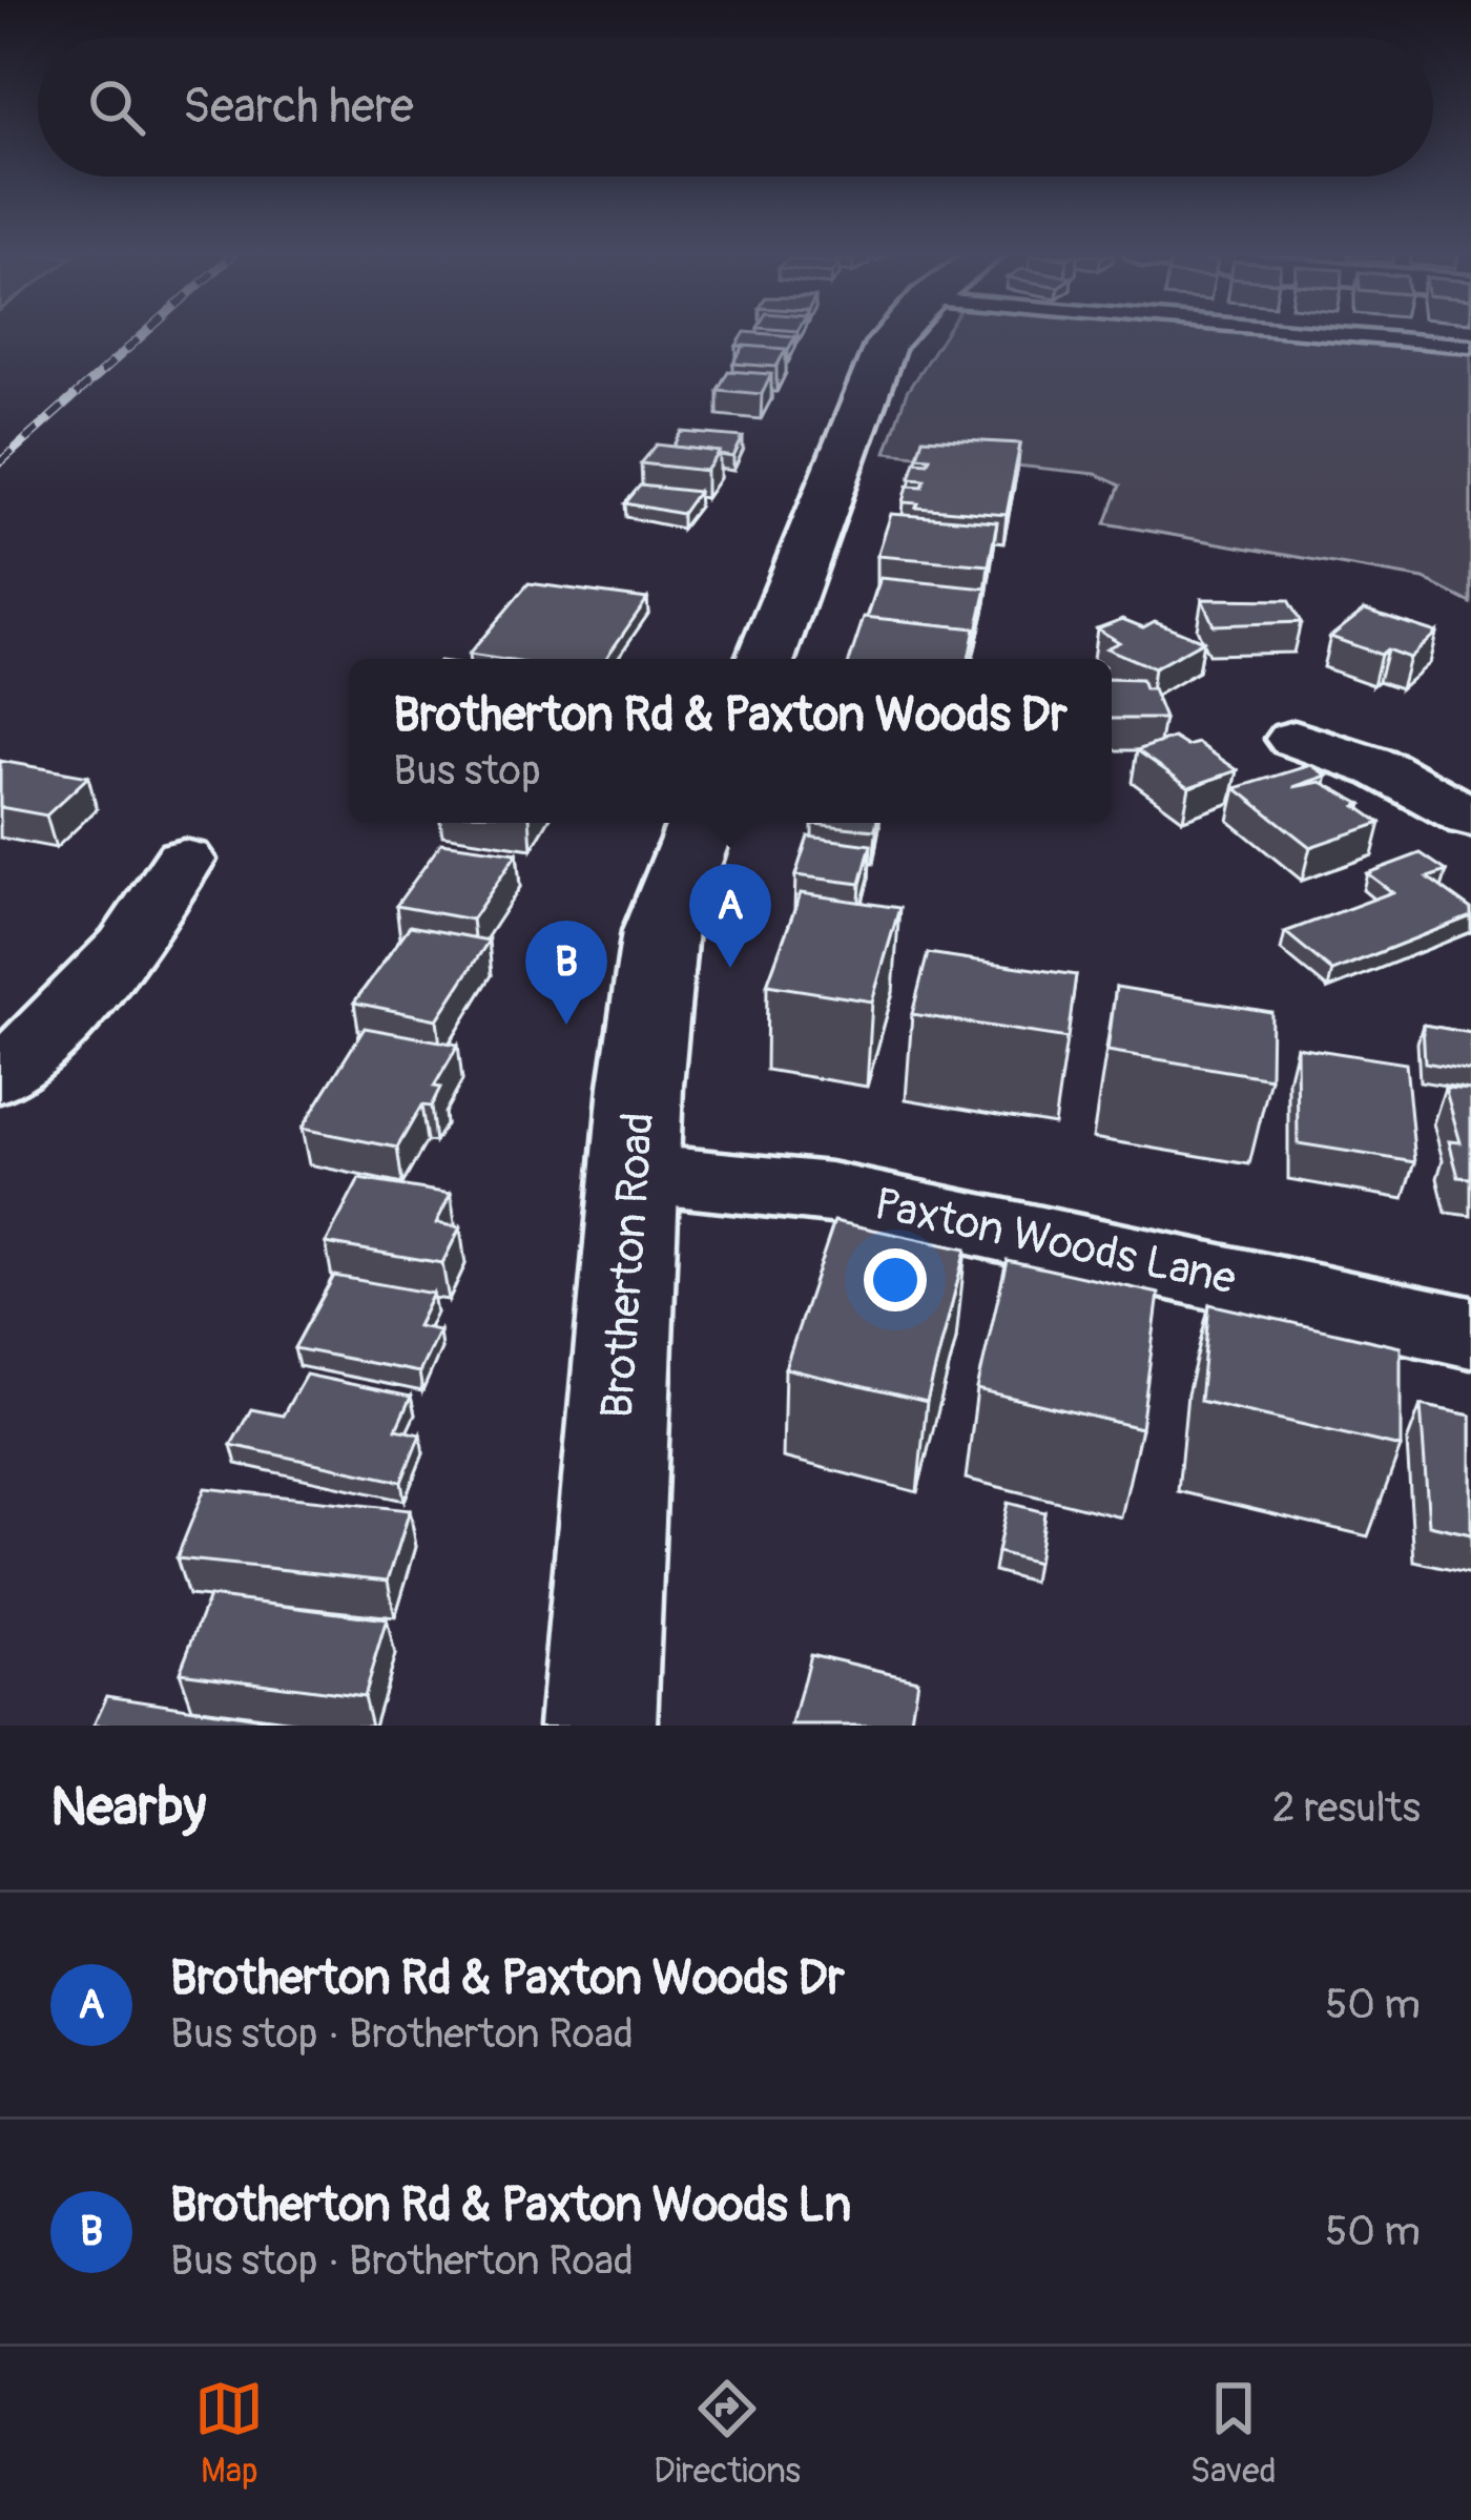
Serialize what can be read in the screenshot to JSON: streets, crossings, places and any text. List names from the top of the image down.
{
  "streets": {
    "street": ["Paxton Woods Lane", "Brotherton Road"]
  },
  "crossings": [
    ["Paxton Woods Lane", "Brotherton Road"]
  ],
  "page": {
    "search": "Search here",
    "popup": ["Brotherton Rd & Paxton Woods Dr", "Bus stop"],
    "pins": ["A", "B"],
    "heading": ["Nearby", "2 results"],
    "list": [
      {
        "mark": "A",
        "name": "Brotherton Rd & Paxton Woods Dr",
        "note": "Bus stop · Brotherton Road",
        "value": "50 m"
      },
      {
        "mark": "B",
        "name": "Brotherton Rd & Paxton Woods Ln",
        "note": "Bus stop · Brotherton Road",
        "value": "50 m"
      }
    ],
    "nav": ["Map", "Directions", "Saved"]
  }
}
